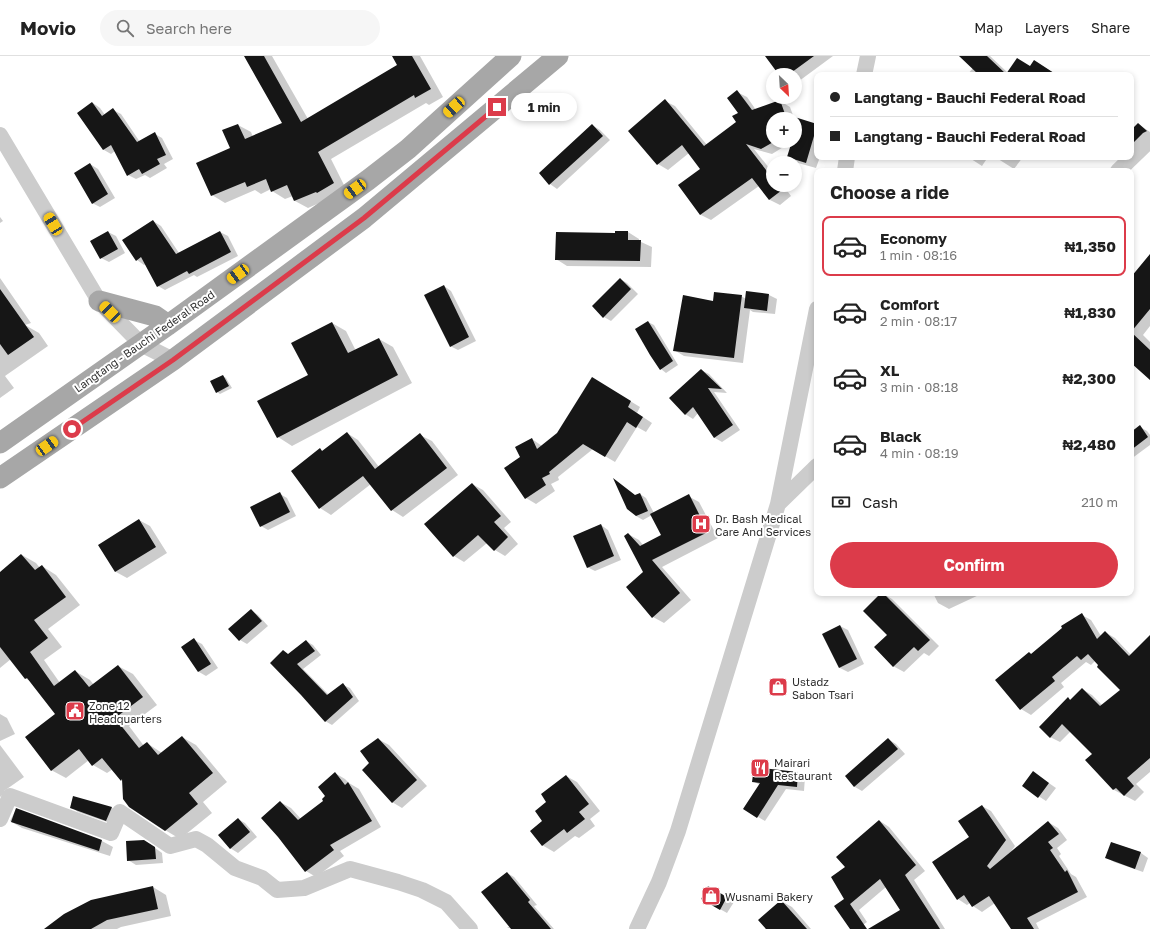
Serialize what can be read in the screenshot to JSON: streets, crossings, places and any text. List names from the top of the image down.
{
  "streets": {
    "main road": ["Langtang - Bauchi Federal Road"]
  },
  "places": {
    "hospital": ["Dr. Bash Medical Care And Services"],
    "shop": ["Ustadz Sabon Tsari", "Wusnami Bakery"],
    "public building": ["Zone 12 Headquarters"],
    "restaurant": ["Mairari Restaurant"]
  },
  "north": "bottom right",
  "page": {
    "header": "Movio",
    "search": "Search here",
    "nav": ["Map", "Layers", "Share"],
    "map_buttons": ["+", "−"],
    "banner": ["Langtang - Bauchi Federal Road", "Langtang - Bauchi Federal Road"],
    "bubble": "1 min",
    "heading": "Choose a ride",
    "list": [
      {
        "name": "Economy",
        "note": "1 min · 08:16",
        "value": "₦1,350"
      },
      {
        "name": "Comfort",
        "note": "2 min · 08:17",
        "value": "₦1,830"
      },
      {
        "name": "XL",
        "note": "3 min · 08:18",
        "value": "₦2,300"
      },
      {
        "name": "Black",
        "note": "4 min · 08:19",
        "value": "₦2,480"
      }
    ],
    "pay": ["Cash", "210 m"],
    "buttons": "Confirm"
  }
}
